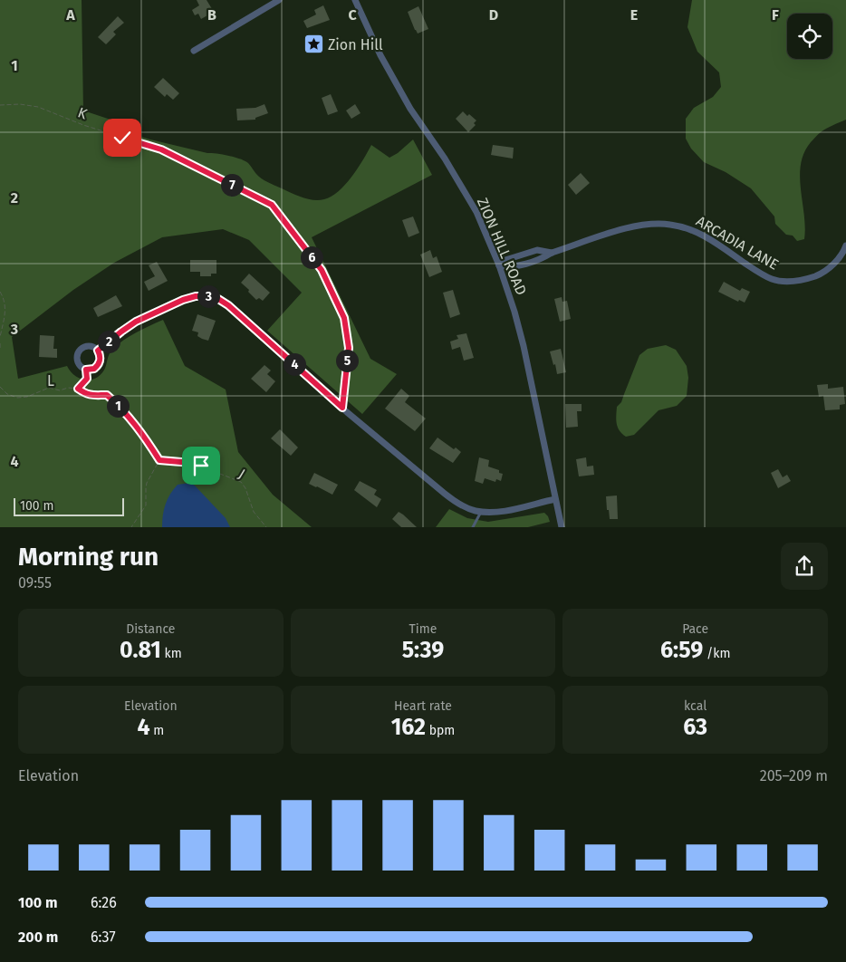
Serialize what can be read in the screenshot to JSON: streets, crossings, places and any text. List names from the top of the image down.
{
  "streets": {
    "street": ["ARCADIA LANE", "ZION HILL ROAD"],
    "path": ["K", "L", "J"]
  },
  "crossings": [
    ["ARCADIA LANE", "ZION HILL ROAD"],
    ["L", "J"]
  ],
  "places": {
    "place": ["Zion Hill"]
  },
  "scale_bar": "100 m",
  "page": {
    "pins": [
      "7",
      "6",
      "3",
      "2",
      "5",
      "4",
      "1"
    ],
    "scale": "100 m",
    "heading": ["Morning run", "09:55"],
    "stats": [
      ["Distance", "0.81 km"],
      ["Time", "5:39"],
      ["Pace", "6:59 /km"],
      ["Elevation", "4 m"],
      ["Heart rate", "162 bpm"],
      ["kcal", "63"]
    ],
    "chart": ["Elevation", "205–209 m"],
    "list": [
      {
        "name": "100 m",
        "note": "6:26"
      },
      {
        "name": "200 m",
        "note": "6:37"
      }
    ]
  },
  "grid": {
    "columns": [
      "A",
      "B",
      "C",
      "D",
      "E",
      "F"
    ],
    "rows": [
      "1",
      "2",
      "3",
      "4"
    ]
  }
}
